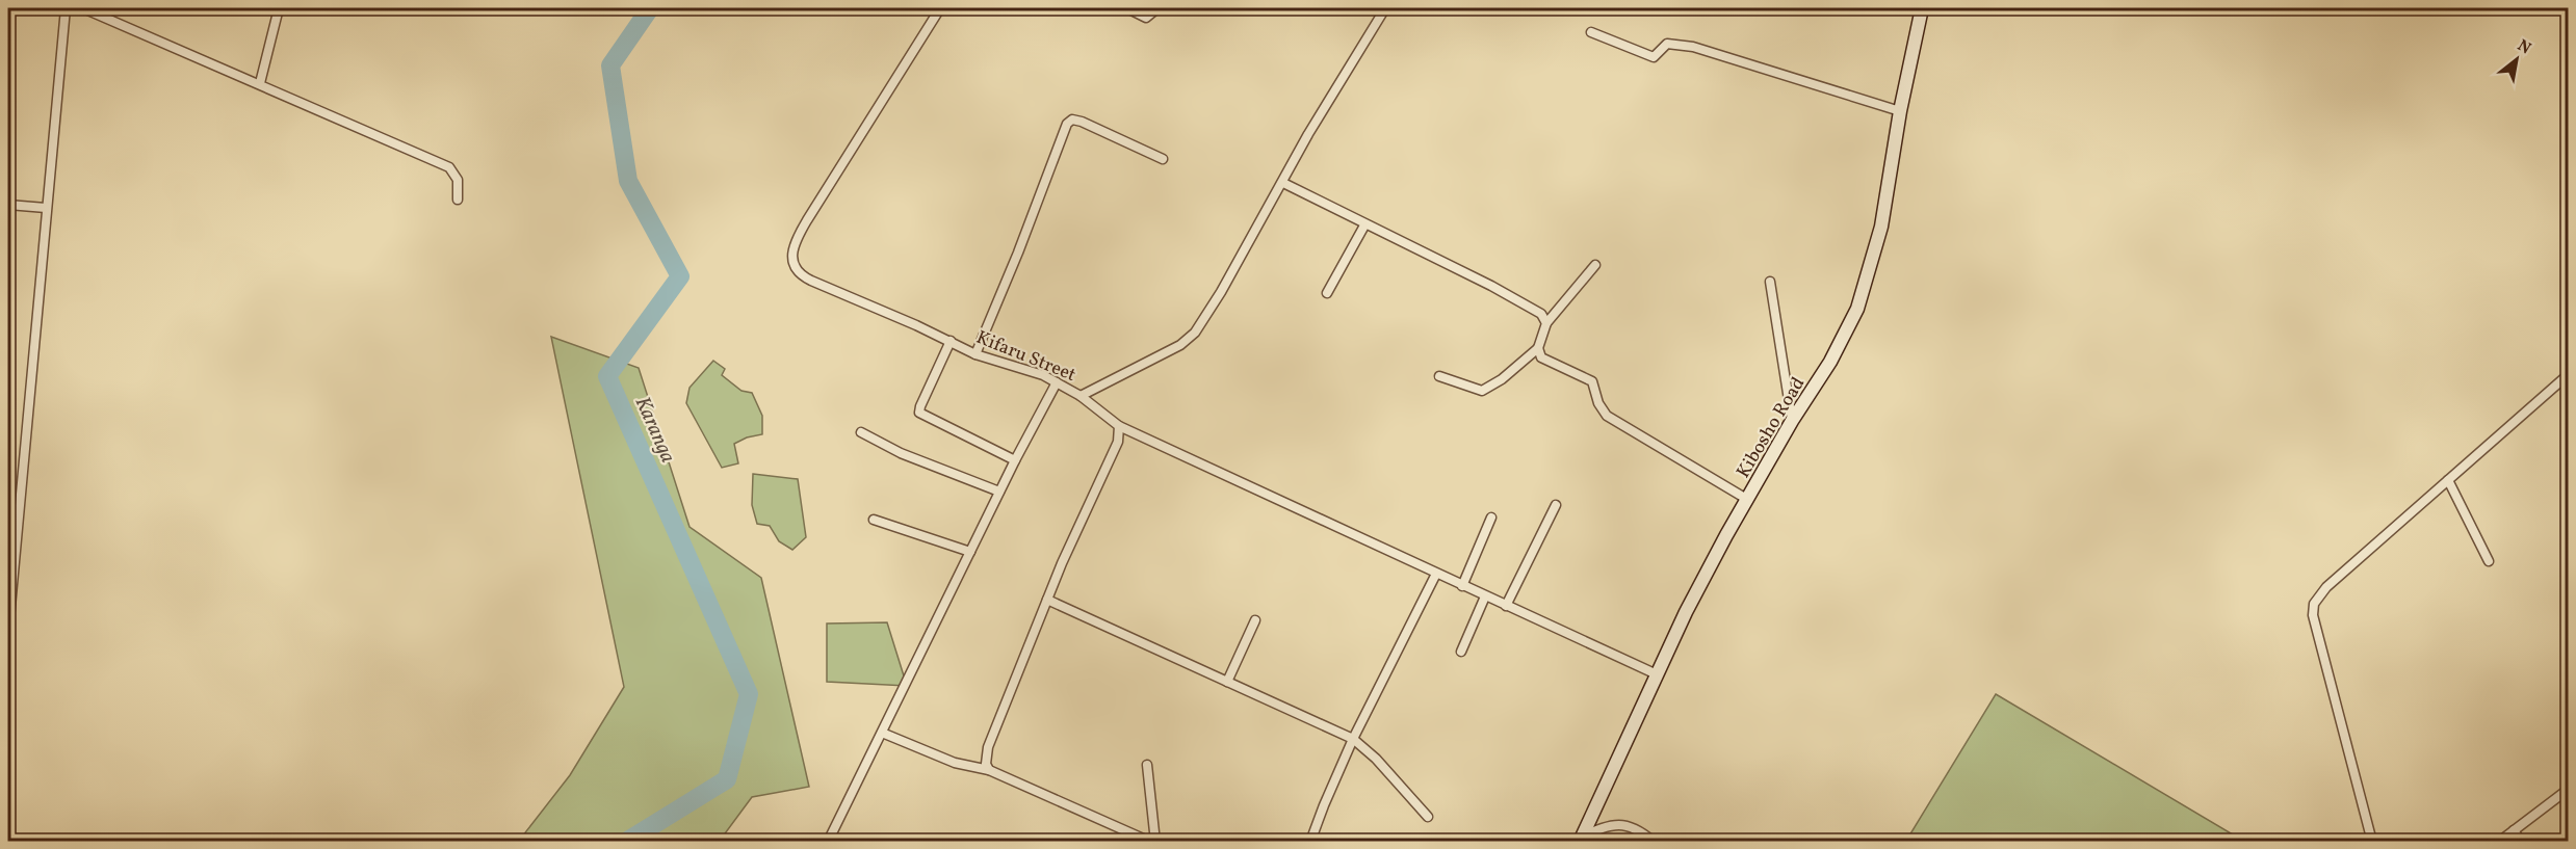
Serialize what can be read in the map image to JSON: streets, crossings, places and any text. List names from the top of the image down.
{
  "streets": {
    "main road": ["Kibosho Road"],
    "street": ["Kifaru Street"]
  },
  "crossings": [
    ["Kifaru Street", "Kibosho Road"]
  ],
  "water": ["Karanga"],
  "north": "top right"
}
